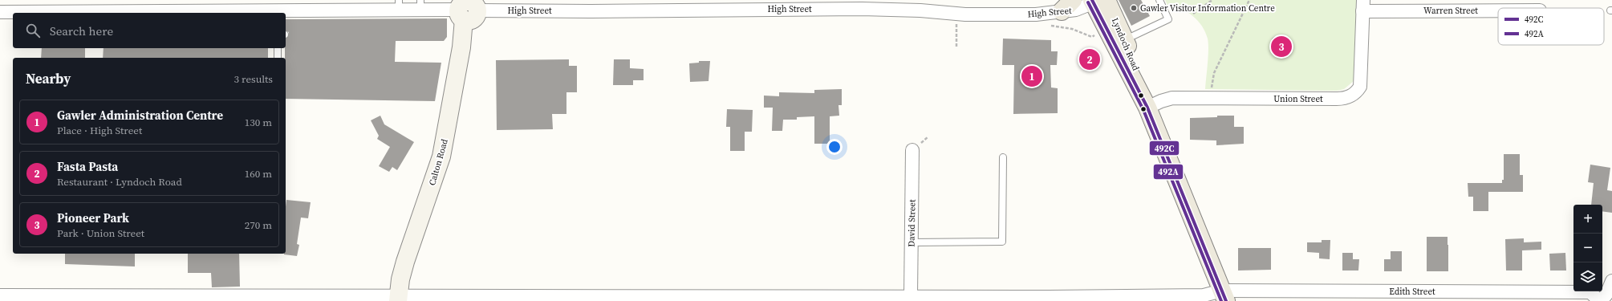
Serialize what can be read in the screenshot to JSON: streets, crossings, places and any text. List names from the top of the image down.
{
  "streets": {
    "main road": ["Lyndoch Road", "Calton Road"],
    "street": [
      "High Street",
      "Warren Street",
      "Union Street",
      "David Street",
      "Edith Street"
    ]
  },
  "crossings": [
    ["High Street", "Lyndoch Road"],
    ["High Street", "Calton Road"],
    ["Warren Street", "Union Street"],
    ["Lyndoch Road", "Union Street"],
    ["Lyndoch Road", "Edith Street"],
    ["Calton Road", "Edith Street"],
    ["David Street", "Edith Street"]
  ],
  "places": ["Gawler Visitor Information Centre"],
  "lines": ["transit line 492C", "transit line 492A"],
  "legend": ["492C", "492A"],
  "page": {
    "search": "Search here",
    "pins": ["3", "2", "1"],
    "heading": ["Nearby", "3 results"],
    "list": [
      {
        "mark": "1",
        "name": "Gawler Administration Centre",
        "note": "Place · High Street",
        "value": "130 m"
      },
      {
        "mark": "2",
        "name": "Fasta Pasta",
        "note": "Restaurant · Lyndoch Road",
        "value": "160 m"
      },
      {
        "mark": "3",
        "name": "Pioneer Park",
        "note": "Park · Union Street",
        "value": "270 m"
      }
    ],
    "map_buttons": ["+", "−"]
  }
}
